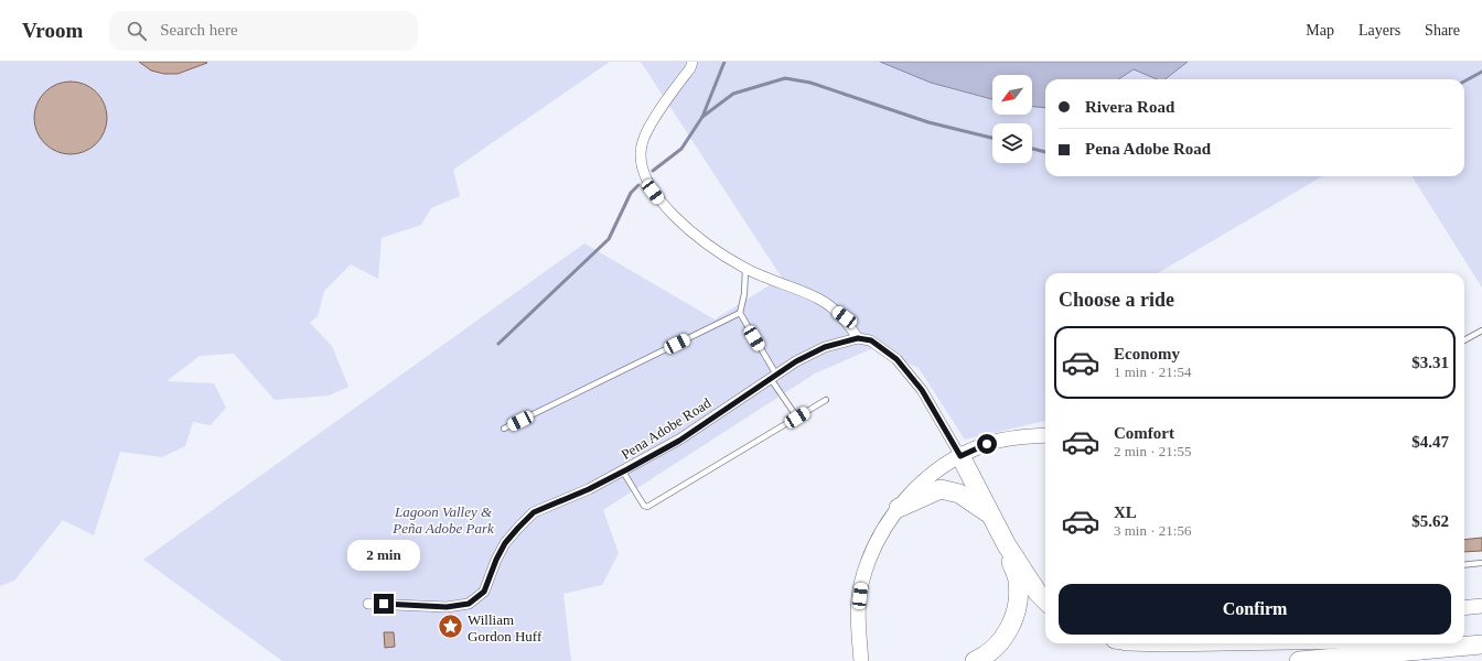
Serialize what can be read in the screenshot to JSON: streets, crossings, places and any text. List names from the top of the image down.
{
  "streets": {
    "street": ["Pena Adobe Road"]
  },
  "parks": ["Lagoon Valley & Peña Adobe Park"],
  "places": {
    "place": ["William Gordon Huff"]
  },
  "north": "bottom left",
  "page": {
    "header": "Vroom",
    "search": "Search here",
    "nav": ["Map", "Layers", "Share"],
    "banner": ["Rivera Road", "Pena Adobe Road"],
    "heading": "Choose a ride",
    "list": [
      {
        "name": "Economy",
        "note": "1 min · 21:54",
        "value": "$3.31"
      },
      {
        "name": "Comfort",
        "note": "2 min · 21:55",
        "value": "$4.47"
      },
      {
        "name": "XL",
        "note": "3 min · 21:56",
        "value": "$5.62"
      }
    ],
    "bubble": "2 min",
    "buttons": "Confirm"
  }
}
